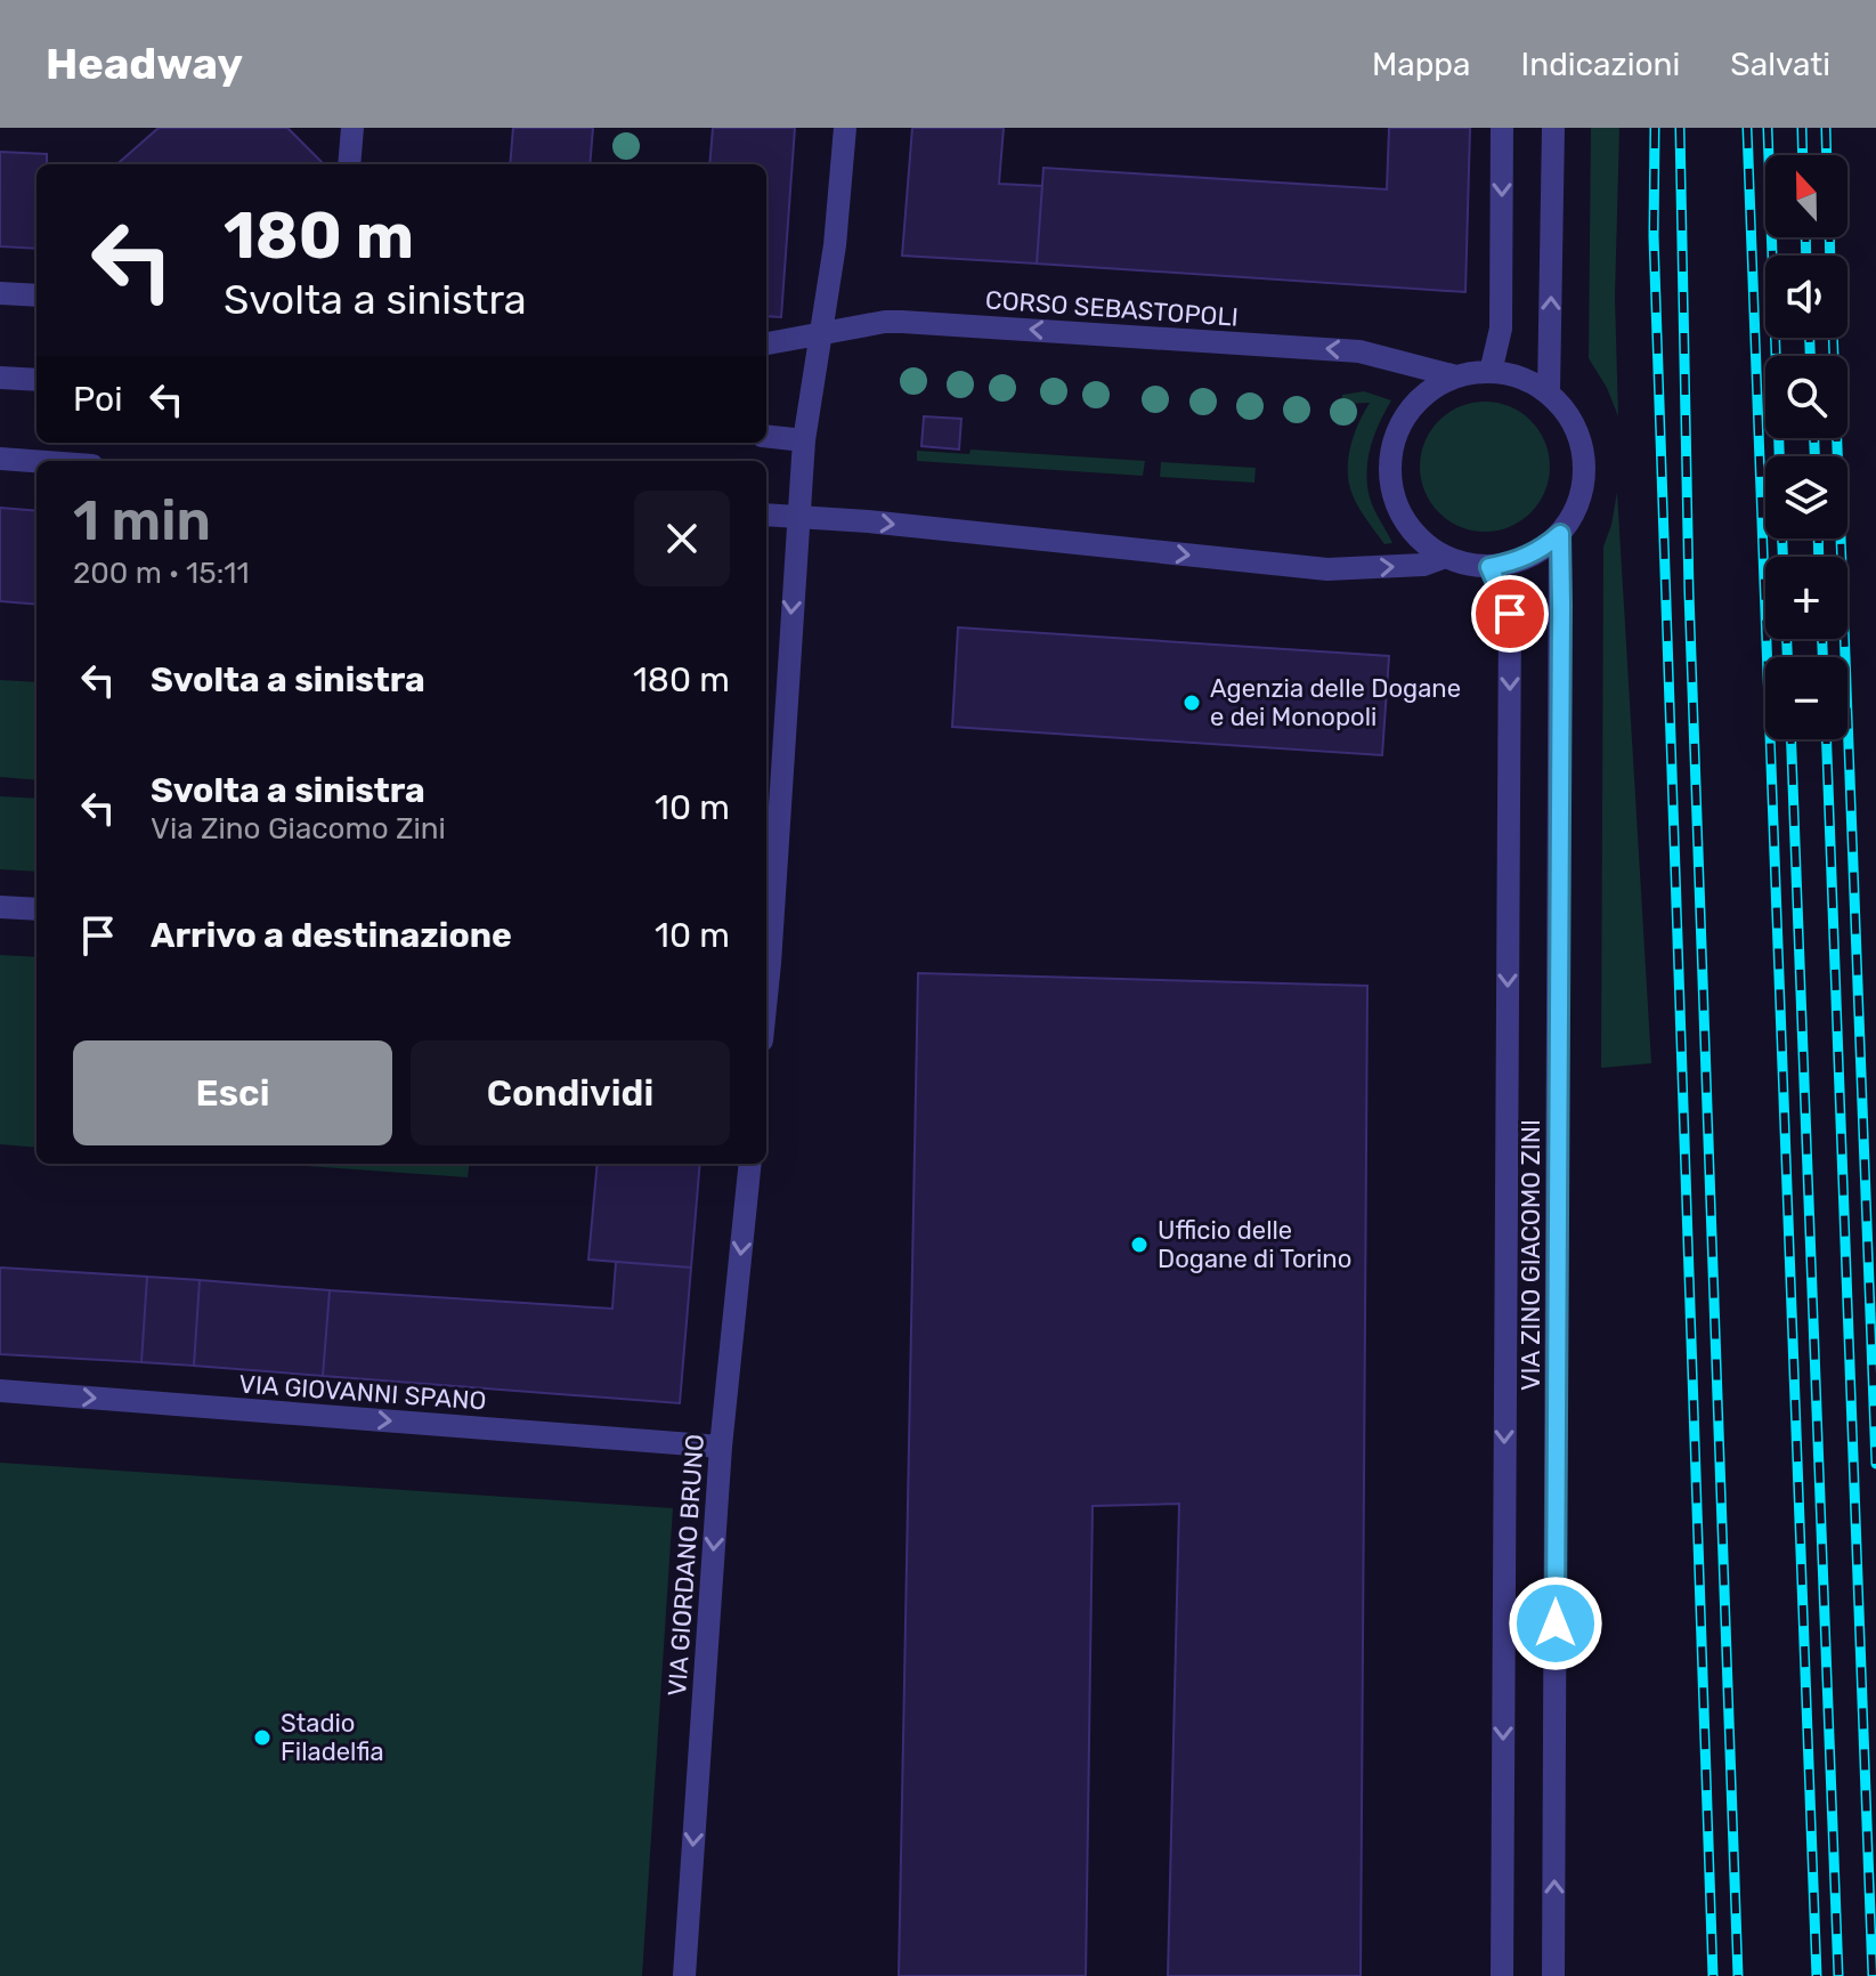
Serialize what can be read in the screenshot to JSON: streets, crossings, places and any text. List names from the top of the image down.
{
  "streets": {
    "street": [
      "CORSO SEBASTOPOLI",
      "VIA ZINO GIACOMO ZINI",
      "VIA GIOVANNI SPANO",
      "VIA GIORDANO BRUNO"
    ]
  },
  "crossings": [
    ["CORSO SEBASTOPOLI", "VIA ZINO GIACOMO ZINI"],
    ["VIA GIOVANNI SPANO", "VIA GIORDANO BRUNO"]
  ],
  "one_way": ["CORSO SEBASTOPOLI", "VIA GIOVANNI SPANO", "VIA GIORDANO BRUNO"],
  "places": ["Agenzia delle Dogane e dei Monopoli", "Ufficio delle Dogane di Torino", "Stadio Filadelfia"],
  "north": "top",
  "page": {
    "header": "Headway",
    "nav": ["Mappa", "Indicazioni", "Salvati"],
    "map_buttons": ["+", "−"],
    "turn": ["180 m", "Svolta a sinistra"],
    "then": "Poi",
    "heading": ["1 min", "200 m · 15:11"],
    "list": [
      {
        "name": "Svolta a sinistra",
        "value": "180 m"
      },
      {
        "name": "Svolta a sinistra",
        "note": "Via Zino Giacomo Zini",
        "value": "10 m"
      },
      {
        "name": "Arrivo a destinazione",
        "value": "10 m"
      }
    ],
    "buttons": ["Esci", "Condividi"]
  }
}
